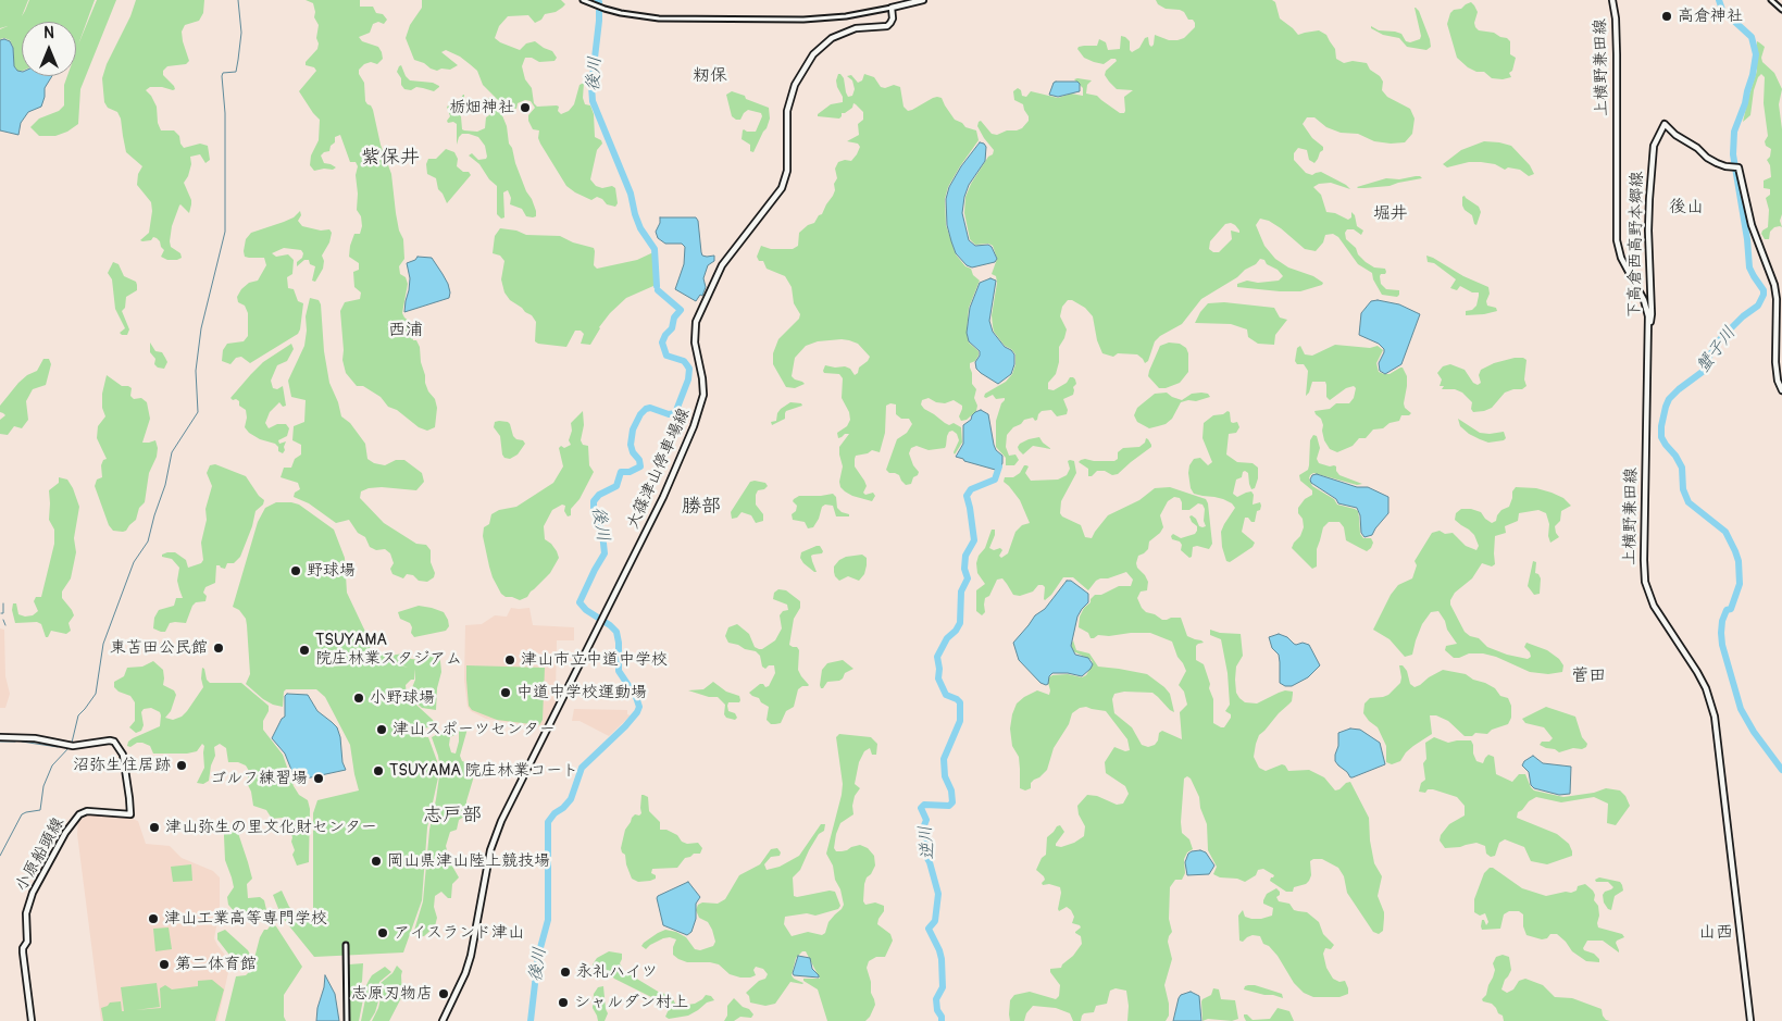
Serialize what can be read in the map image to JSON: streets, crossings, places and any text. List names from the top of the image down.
{
  "streets": {
    "main road": [
      "上横野兼田線",
      "下高倉西高野本郷線",
      "大篠津山停車場線",
      "小原船頭線"
    ]
  },
  "crossings": [
    ["上横野兼田線", "下高倉西高野本郷線"]
  ],
  "districts": [
    "籾保",
    "紫保井",
    "後山",
    "堀井",
    "西浦",
    "勝部",
    "菅田",
    "志戸部",
    "山西"
  ],
  "water": ["後川", "蟹子川", "逆川"],
  "places": [
    "高倉神社",
    "栃畑神社",
    "野球場",
    "東苫田公民館",
    "TSUYAMA 院庄林業スタジアム",
    "津山市立中道中学校",
    "中道中学校運動場",
    "小野球場",
    "津山スポーツセンター",
    "沼弥生住居跡",
    "TSUYAMA 院庄林業コート",
    "ゴルフ練習場",
    "津山弥生の里文化財センター",
    "岡山県津山陸上競技場",
    "津山工業高等専門学校",
    "アイスランド津山",
    "第二体育館",
    "永礼ハイツ",
    "志原刃物店",
    "シャルダン村上"
  ],
  "north": "top"
}
